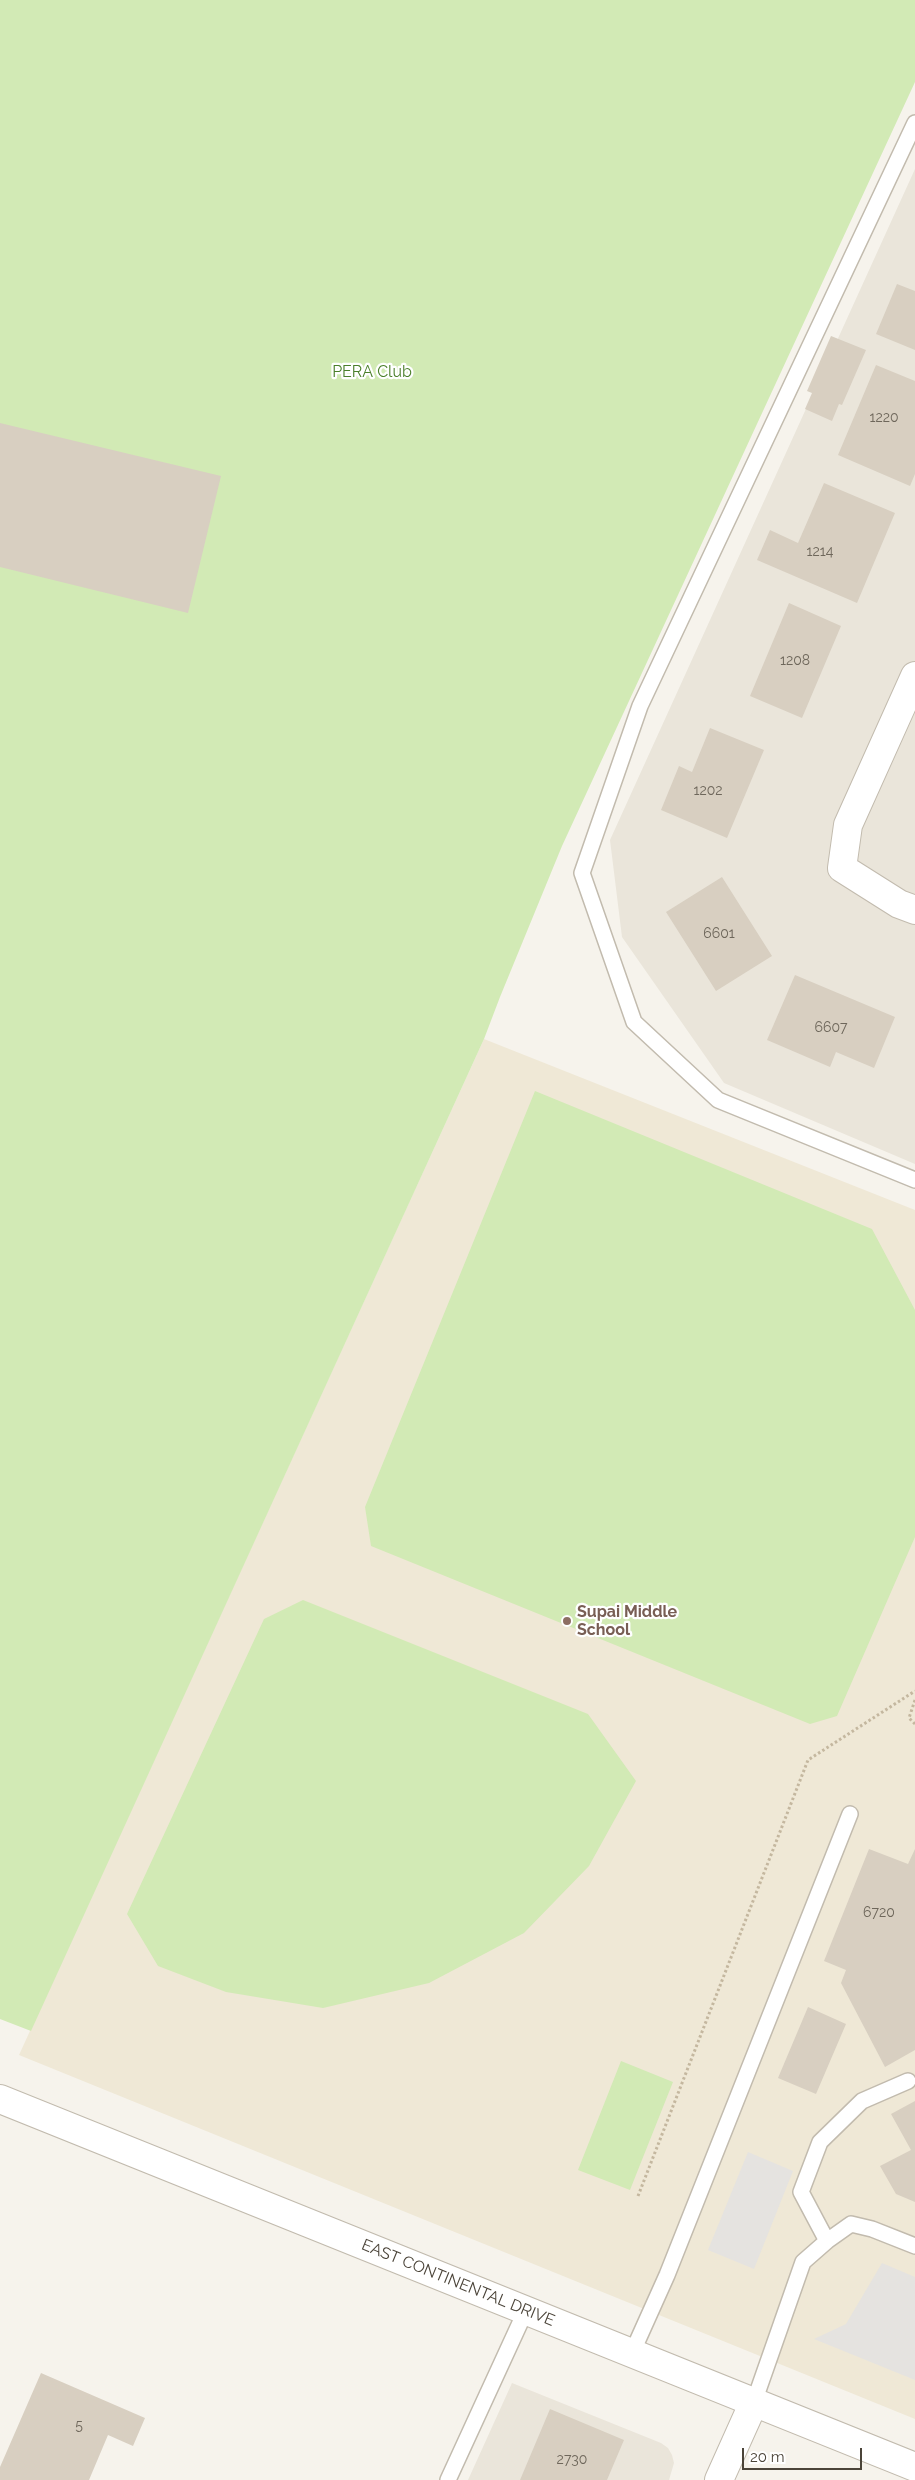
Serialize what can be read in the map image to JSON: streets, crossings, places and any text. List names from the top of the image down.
{
  "streets": {
    "street": ["EAST CONTINENTAL DRIVE"]
  },
  "parks": ["PERA Club"],
  "places": ["Supai Middle School"],
  "house_numbers": [
    "1220",
    "1214",
    "1208",
    "1202",
    "6601",
    "6607",
    "6720",
    "5",
    "2730"
  ],
  "scale_bar": "20 m"
}
